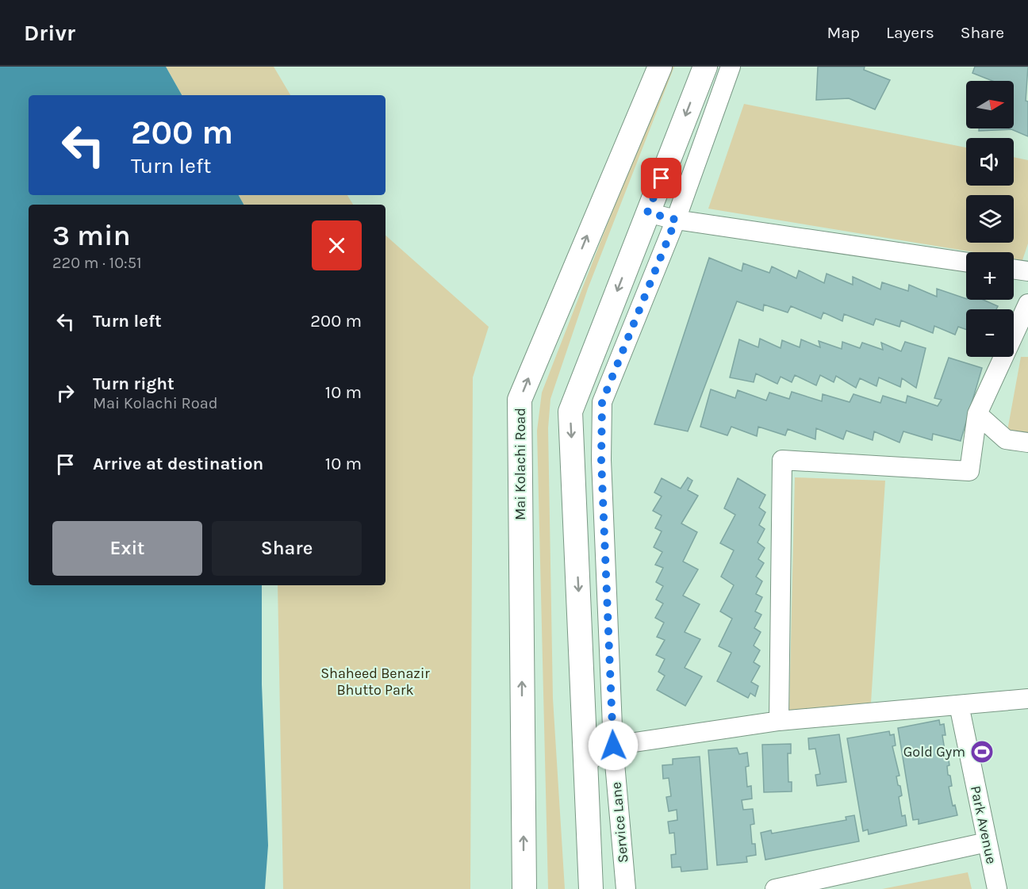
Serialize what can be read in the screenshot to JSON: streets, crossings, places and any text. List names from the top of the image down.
{
  "streets": {
    "main road": ["Mai Kolachi Road"],
    "street": ["Service Lane", "Park Avenue"]
  },
  "parks": ["Shaheed Benazir Bhutto Park"],
  "places": {
    "sports": ["Gold Gym"]
  },
  "north": "right",
  "page": {
    "header": "Drivr",
    "nav": ["Map", "Layers", "Share"],
    "map_buttons": ["+", "−"],
    "turn": ["200 m", "Turn left"],
    "heading": ["3 min", "220 m · 10:51"],
    "list": [
      {
        "name": "Turn left",
        "value": "200 m"
      },
      {
        "name": "Turn right",
        "note": "Mai Kolachi Road",
        "value": "10 m"
      },
      {
        "name": "Arrive at destination",
        "value": "10 m"
      }
    ],
    "buttons": ["Exit", "Share"]
  }
}
